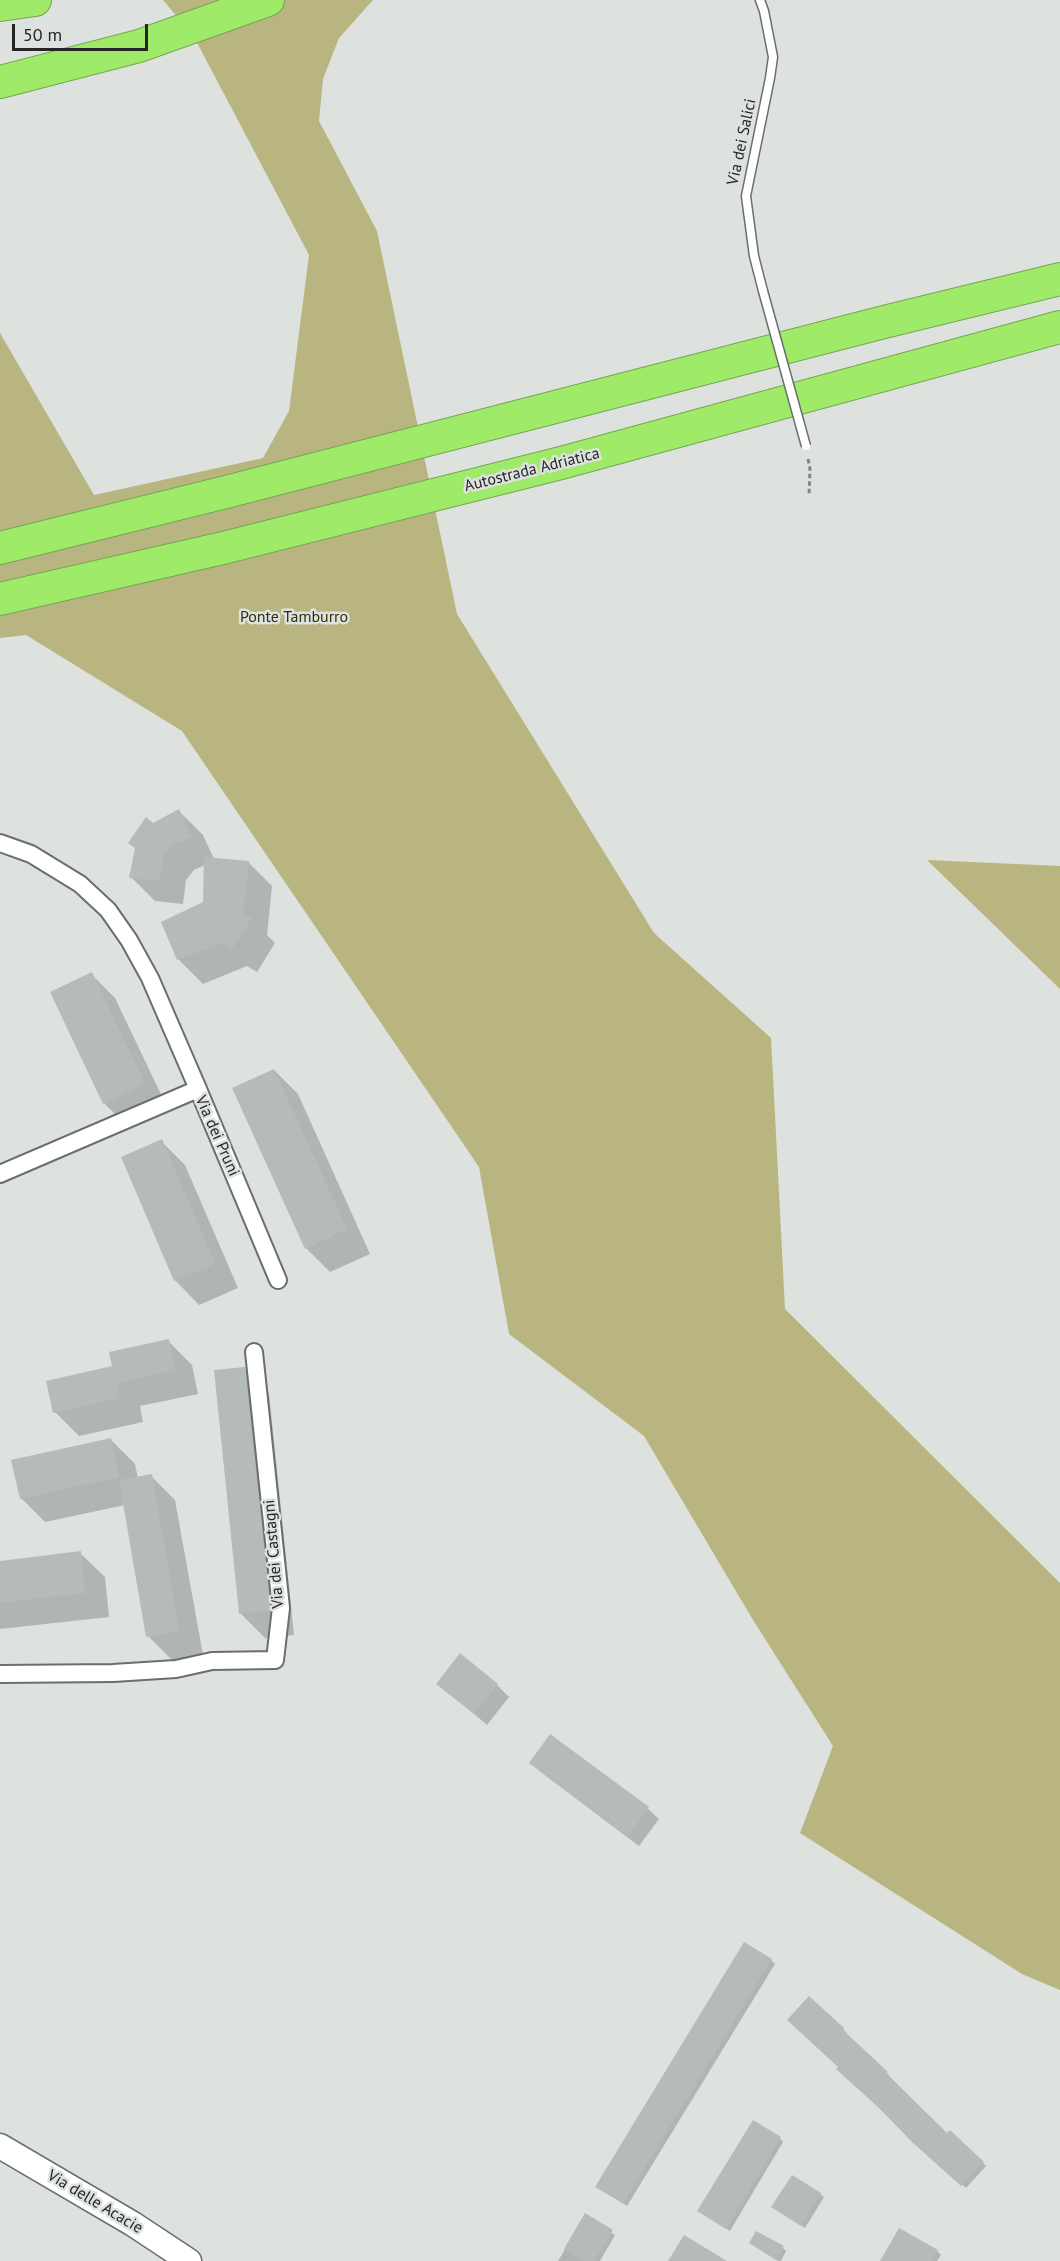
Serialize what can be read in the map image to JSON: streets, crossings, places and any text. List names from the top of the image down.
{
  "streets": {
    "highway": ["Autostrada Adriatica"],
    "street": ["Via dei Pruni", "Via dei Castagni", "Via delle Acacie"],
    "lane": ["Via dei Salici"]
  },
  "parks": ["Ponte Tamburro"],
  "scale_bar": "50 m"
}
